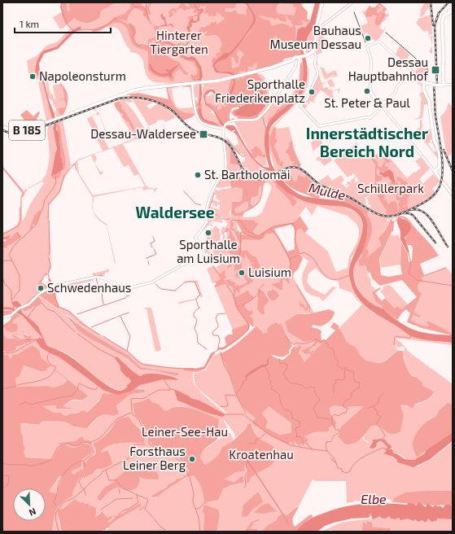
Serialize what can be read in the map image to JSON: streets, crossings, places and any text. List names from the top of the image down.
{
  "streets": {
    "main road": ["B 185"]
  },
  "districts": ["Innerstädtischer Bereich Nord", "Waldersee"],
  "water": ["Mulde", "Elbe"],
  "parks": [
    "Hinterer Tiergarten",
    "Schillerpark",
    "Leiner-See-Hau",
    "Kroatenhau"
  ],
  "places": {
    "other": [
      "Bauhaus Museum Dessau",
      "Napoleonsturm",
      "St. Peter & Paul",
      "Sporthalle Friederikenplatz",
      "St. Bartholomäi",
      "Sporthalle am Luisium",
      "Luisium",
      "Schwedenhaus",
      "Forsthaus Leiner Berg"
    ],
    "transit": ["Dessau Hauptbahnhof", "Dessau-Waldersee"]
  },
  "scale_bar": "1 km",
  "north": "bottom right"
}
